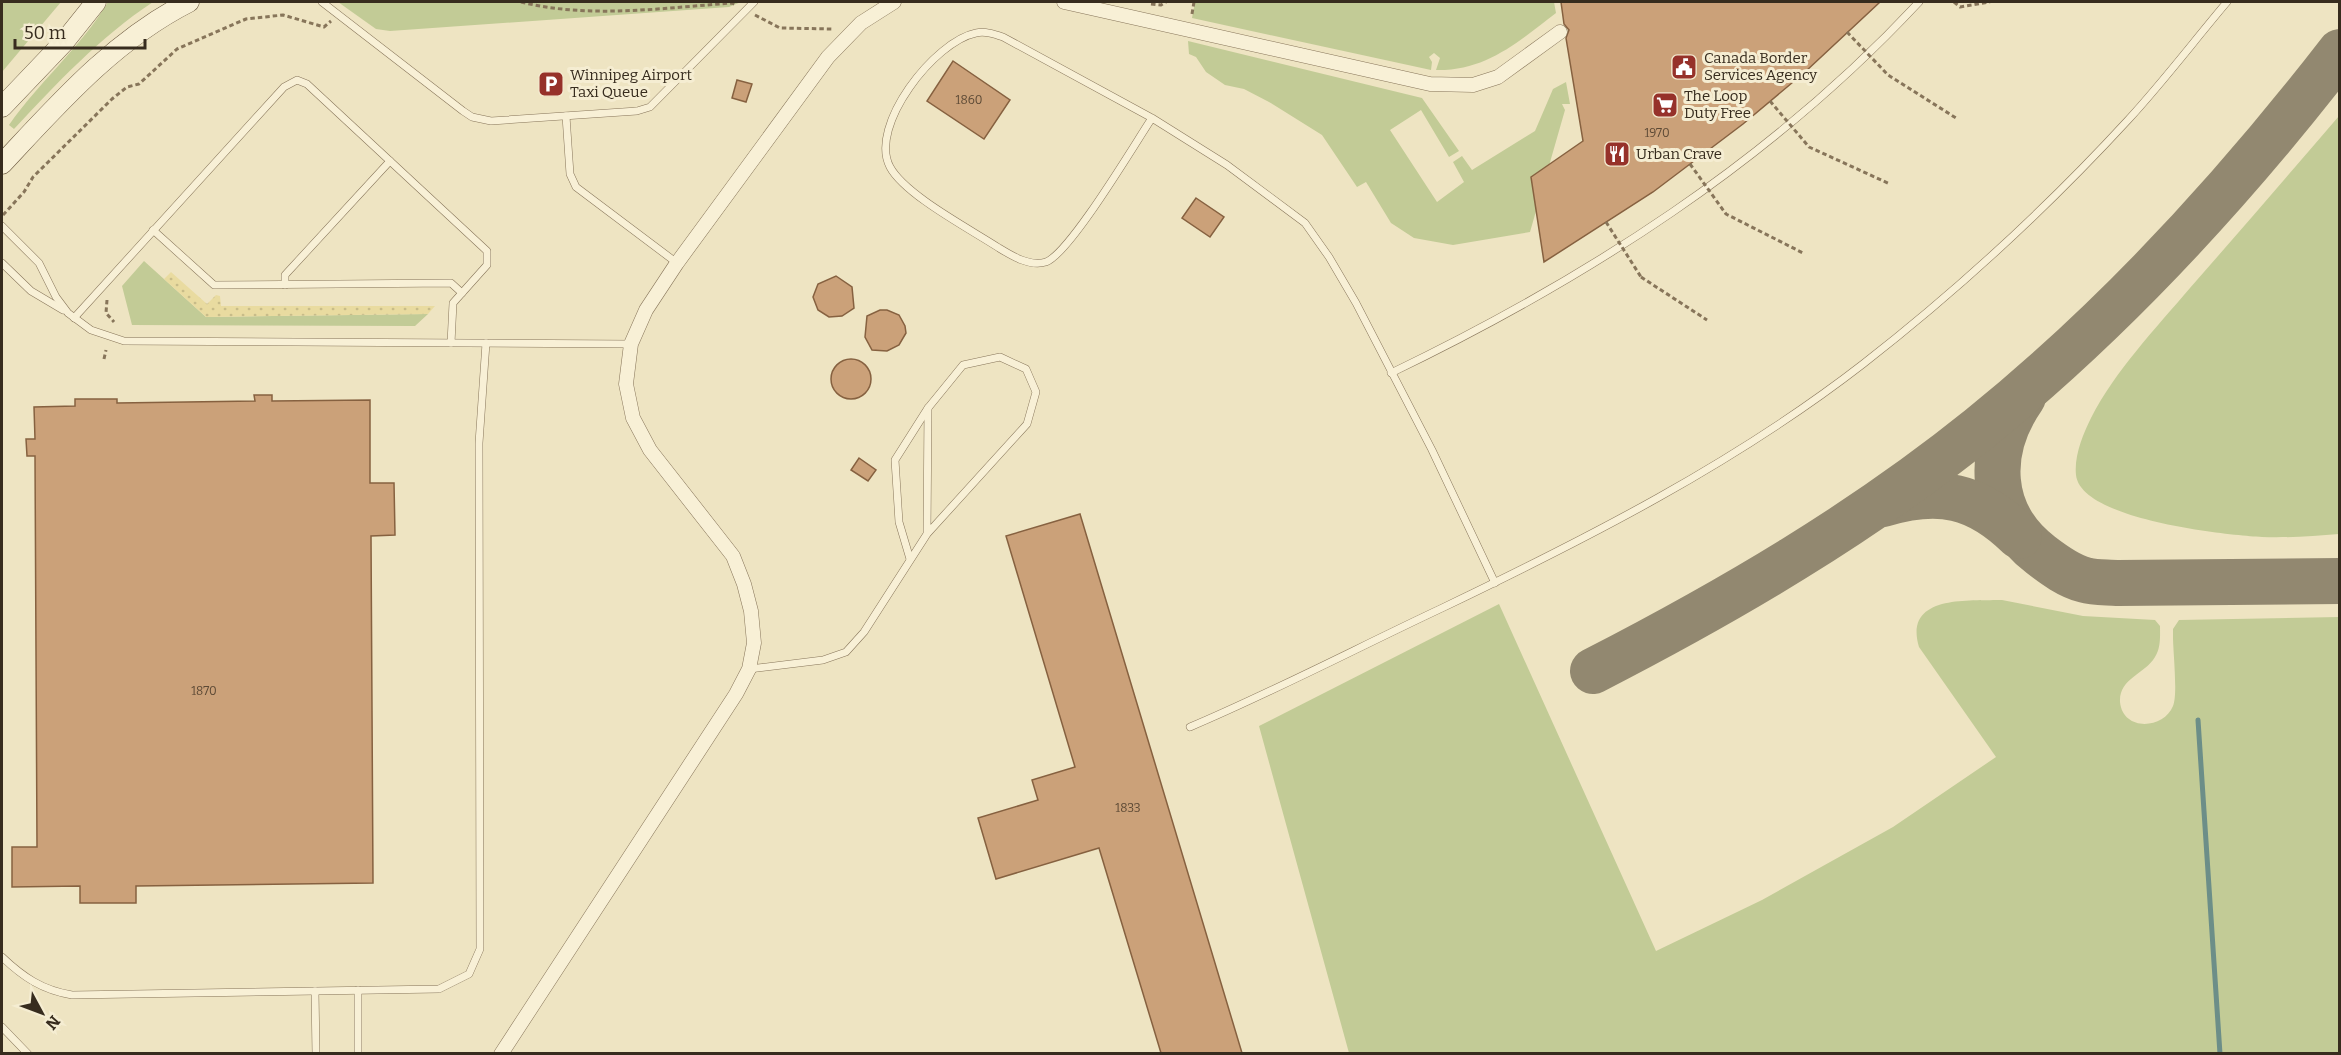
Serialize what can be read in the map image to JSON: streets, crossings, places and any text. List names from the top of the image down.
{
  "places": {
    "public building": ["Canada Border Services Agency"],
    "parking": ["Winnipeg Airport Taxi Queue"],
    "supermarket": ["The Loop Duty Free"],
    "restaurant": ["Urban Crave"]
  },
  "house_numbers": [
    "1860",
    "1970",
    "1870",
    "1833"
  ],
  "scale_bar": "50 m",
  "north": "bottom right"
}
